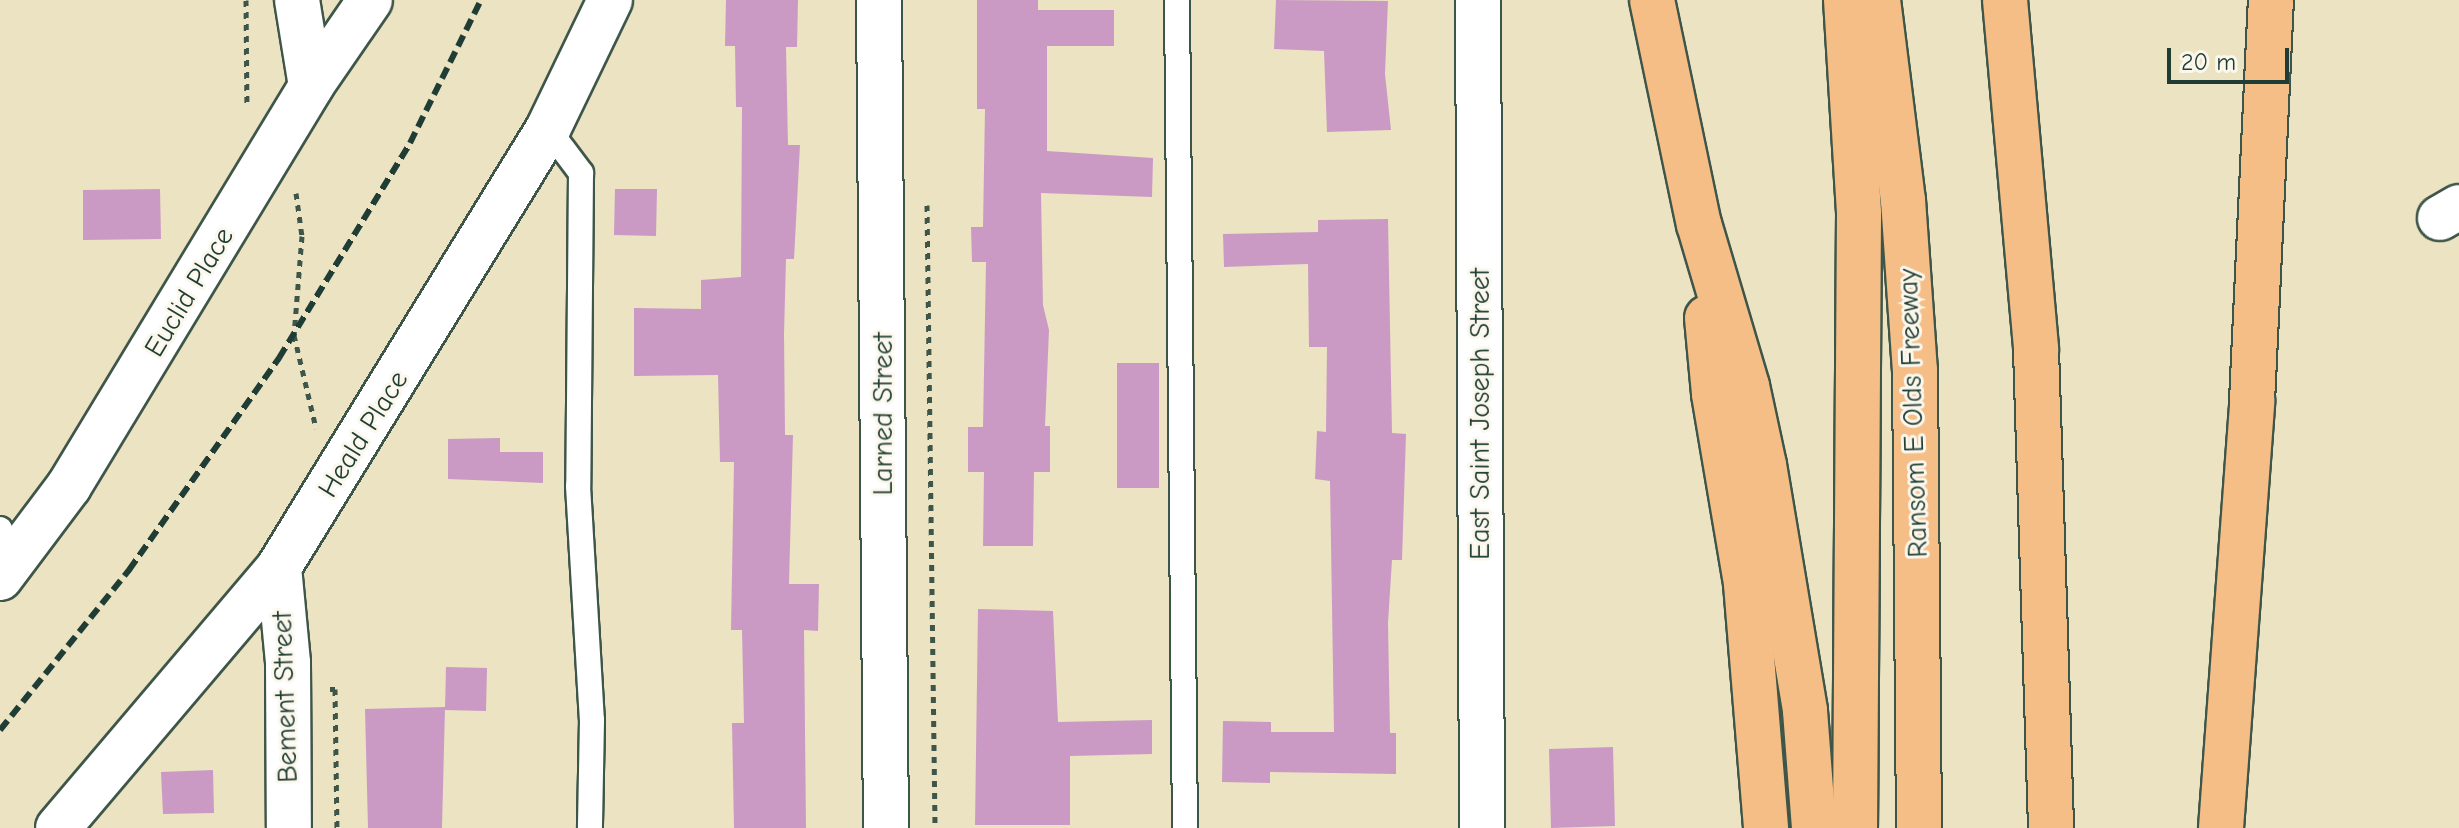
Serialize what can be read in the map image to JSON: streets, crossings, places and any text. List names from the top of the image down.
{
  "streets": {
    "highway": ["Ransom E Olds Freeway"],
    "street": [
      "Euclid Place",
      "Larned Street",
      "East Saint Joseph Street",
      "Heald Place",
      "Bement Street"
    ]
  },
  "crossings": [
    ["Heald Place", "Bement Street"]
  ],
  "scale_bar": "20 m"
}
